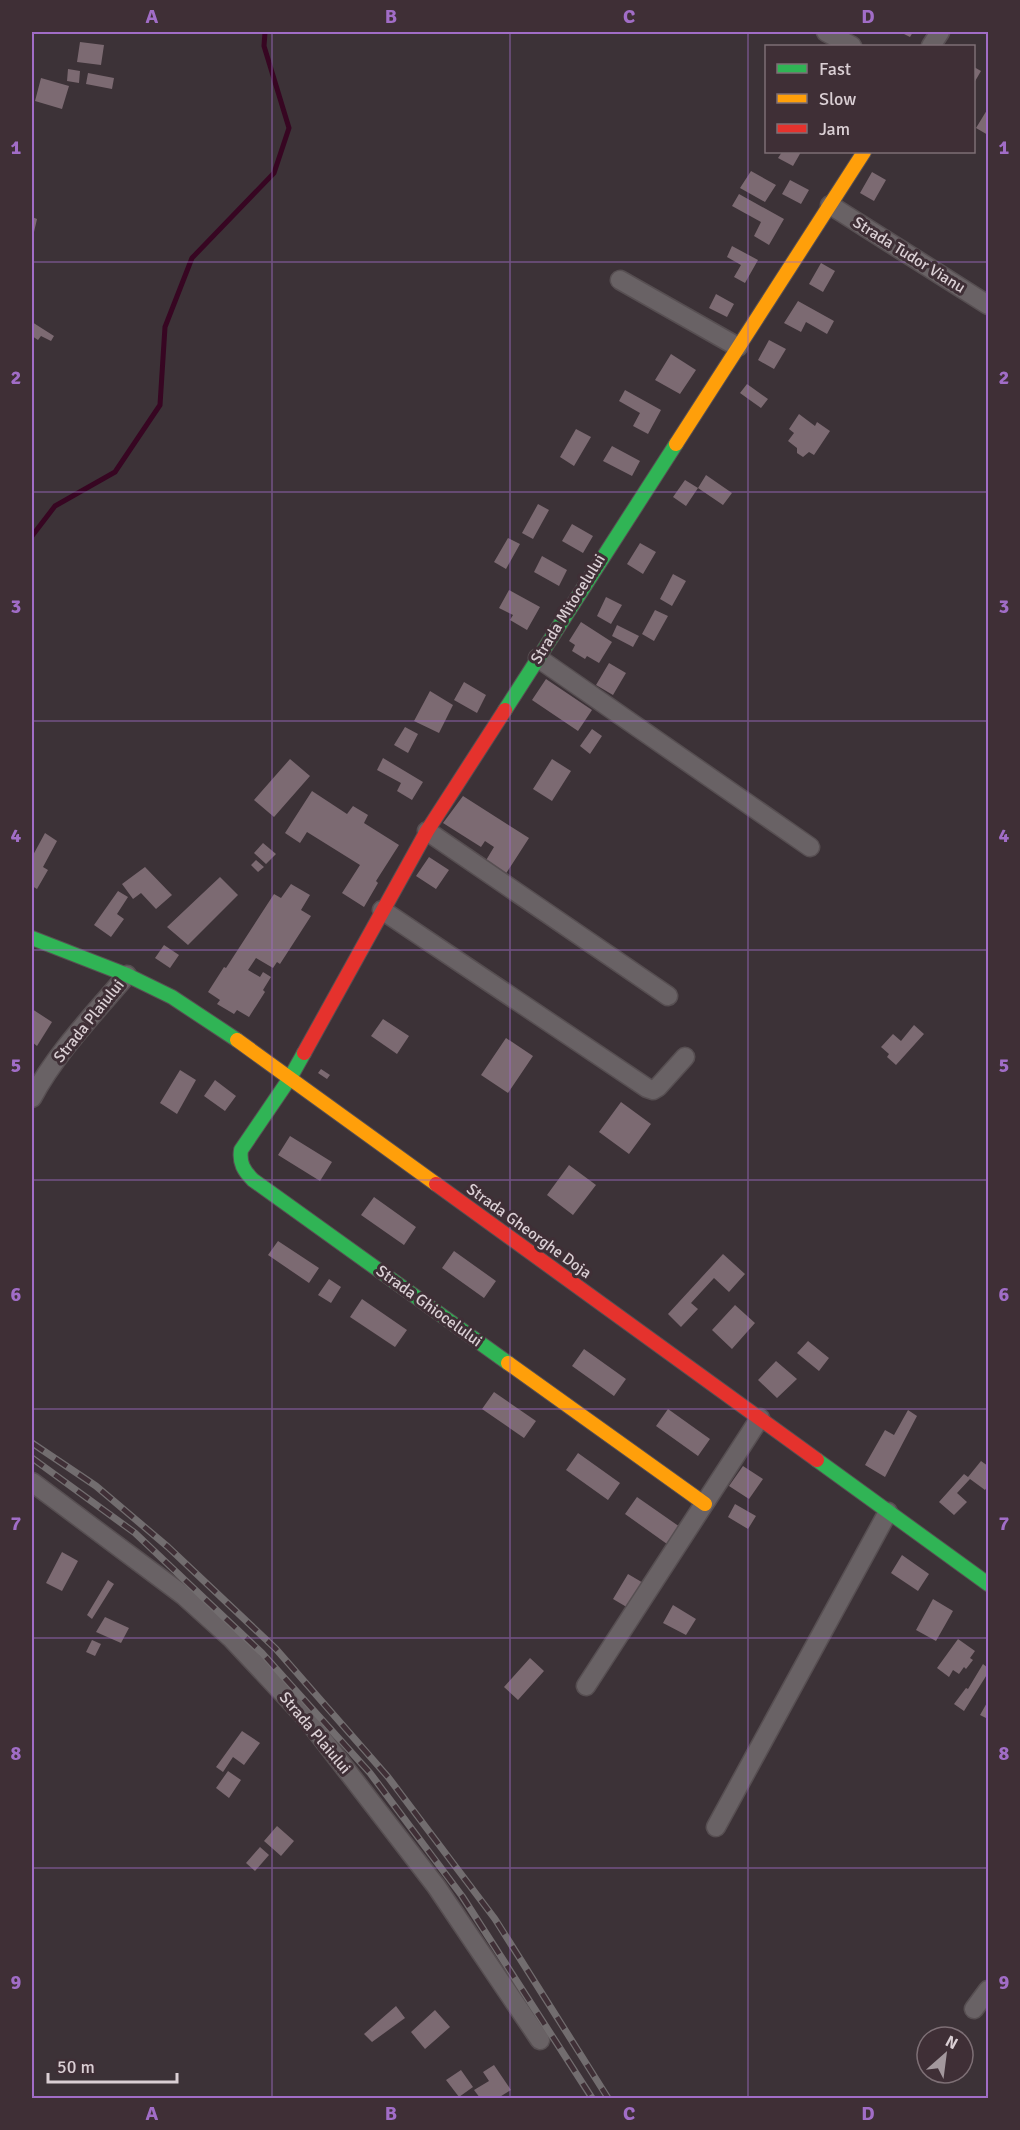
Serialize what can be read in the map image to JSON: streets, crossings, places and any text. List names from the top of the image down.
{
  "streets": {
    "street": [
      "Strada Tudor Vianu",
      "Strada Mitocelului",
      "Strada Plaiului",
      "Strada Gheorghe Doja",
      "Strada Ghiocelului"
    ]
  },
  "crossings": [
    ["Strada Tudor Vianu", "Strada Mitocelului"],
    ["Strada Mitocelului", "Strada Gheorghe Doja"],
    ["Strada Mitocelului", "Strada Ghiocelului"],
    ["Strada Plaiului", "Strada Gheorghe Doja"],
    ["Strada Gheorghe Doja", "Strada Ghiocelului"]
  ],
  "legend": ["Fast", "Slow", "Jam"],
  "scale_bar": "50 m",
  "north": "top right",
  "grid": {
    "columns": [
      "A",
      "B",
      "C",
      "D"
    ],
    "rows": [
      "1",
      "2",
      "3",
      "4",
      "5",
      "6",
      "7",
      "8",
      "9"
    ]
  }
}
